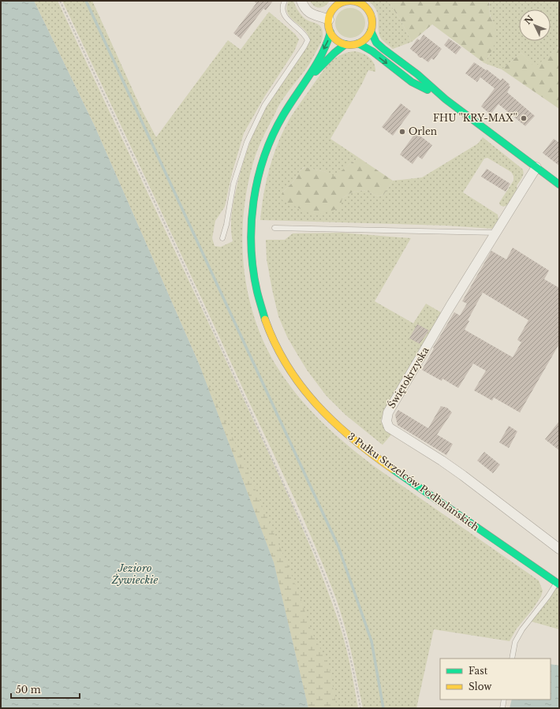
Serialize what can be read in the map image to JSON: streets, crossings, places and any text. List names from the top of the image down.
{
  "streets": {
    "main road": ["3 Pułku Strzelców Podhalańskich"],
    "street": ["Świętokrzyska"]
  },
  "water": ["Jezioro Żywieckie"],
  "places": ["FHU ''KRY-MAX''", "Orlen"],
  "legend": ["Fast", "Slow"],
  "scale_bar": "50 m",
  "north": "top left"
}
